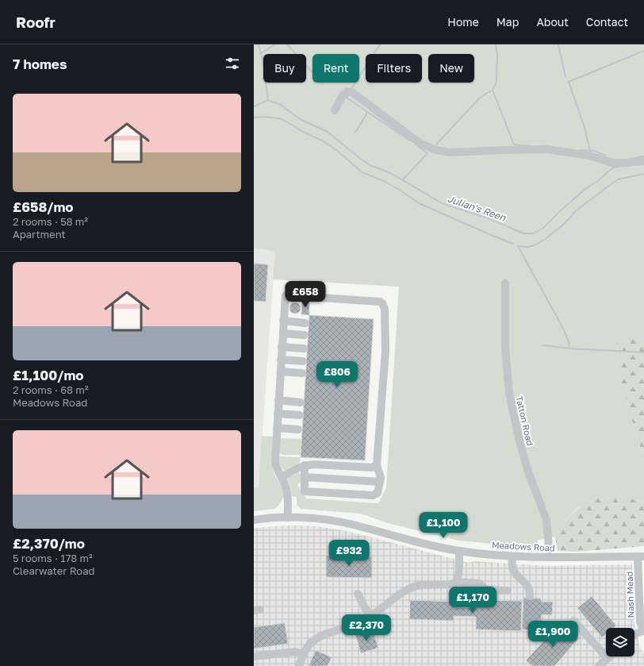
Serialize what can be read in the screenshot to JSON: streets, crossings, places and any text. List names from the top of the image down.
{
  "streets": {
    "street": ["Tatton Road", "Meadows Road", "Nash Mead"]
  },
  "crossings": [
    ["Tatton Road", "Meadows Road"],
    ["Meadows Road", "Nash Mead"]
  ],
  "water": ["Julian's Reen"],
  "page": {
    "header": "Roofr",
    "nav": [
      "Home",
      "Map",
      "About",
      "Contact"
    ],
    "heading": "7 homes",
    "chip": [
      "Buy",
      "Rent",
      "Filters",
      "New"
    ],
    "list": [
      {
        "name": "£658/mo",
        "note": "2 rooms · 58 m² · Apartment"
      },
      {
        "name": "£1,100/mo",
        "note": "2 rooms · 68 m² · Meadows Road"
      },
      {
        "name": "£2,370/mo",
        "note": "5 rooms · 178 m² · Clearwater Road"
      }
    ],
    "price": [
      "£658",
      "£806",
      "£1,100",
      "£932",
      "£1,170",
      "£2,370",
      "£1,900"
    ]
  }
}
